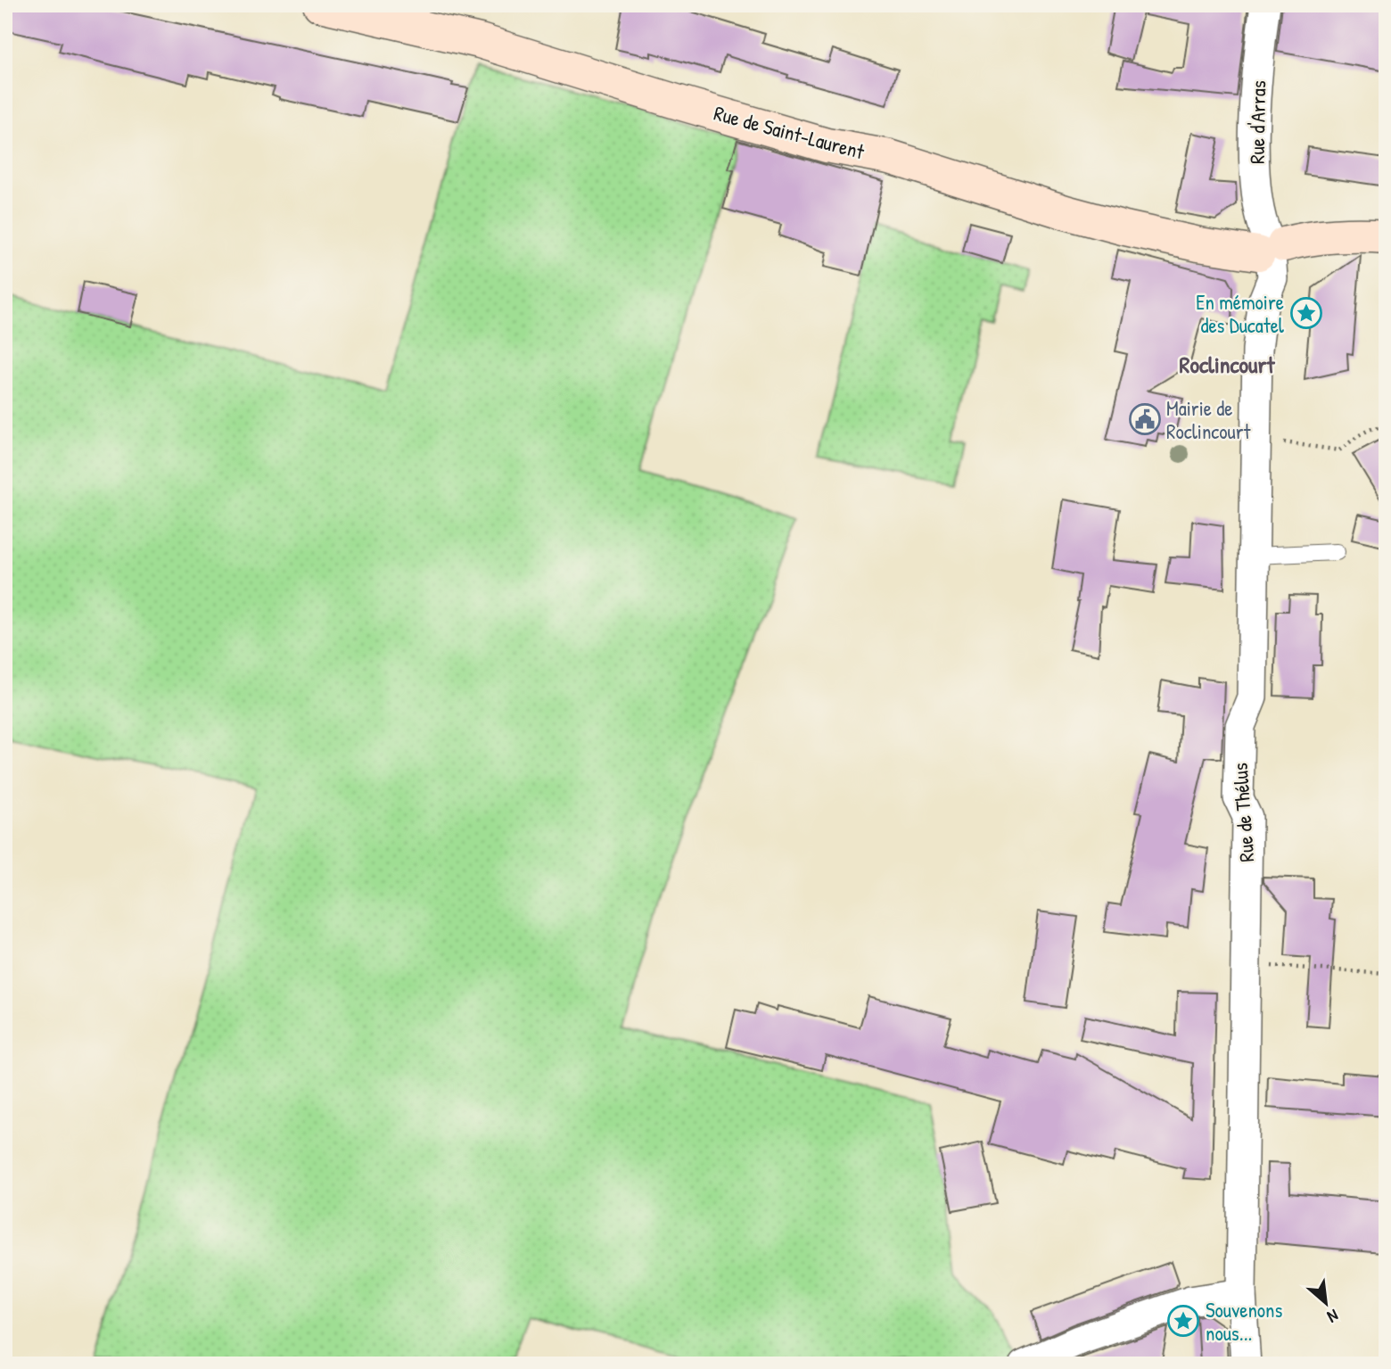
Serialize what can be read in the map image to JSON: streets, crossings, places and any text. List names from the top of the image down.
{
  "streets": {
    "street": ["Rue d'Arras", "Rue de Saint-Laurent", "Rue de Thélus"]
  },
  "crossings": [
    ["Rue d'Arras", "Rue de Saint-Laurent"],
    ["Rue d'Arras", "Rue de Thélus"],
    ["Rue de Saint-Laurent", "Rue de Thélus"]
  ],
  "districts": ["Roclincourt"],
  "places": {
    "place": ["En mémoire des Ducatel", "Souvenons nous..."],
    "public building": ["Mairie de Roclincourt"]
  },
  "north": "bottom right"
}
